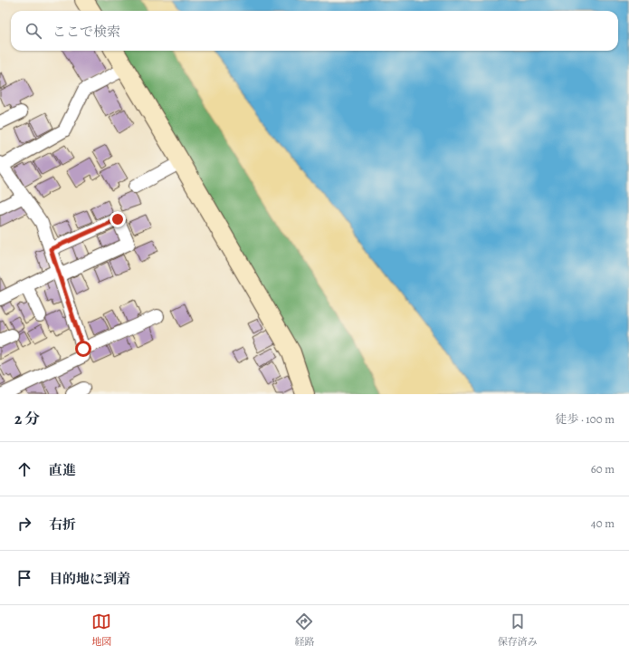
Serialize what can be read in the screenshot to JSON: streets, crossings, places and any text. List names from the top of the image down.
{
  "page": {
    "search": "ここで検索",
    "heading": ["2 分", "徒歩 · 100 m"],
    "list": [
      ["直進", "60 m"],
      ["右折", "40 m"],
      "目的地に到着"
    ],
    "nav": ["地図", "経路", "保存済み"]
  }
}
